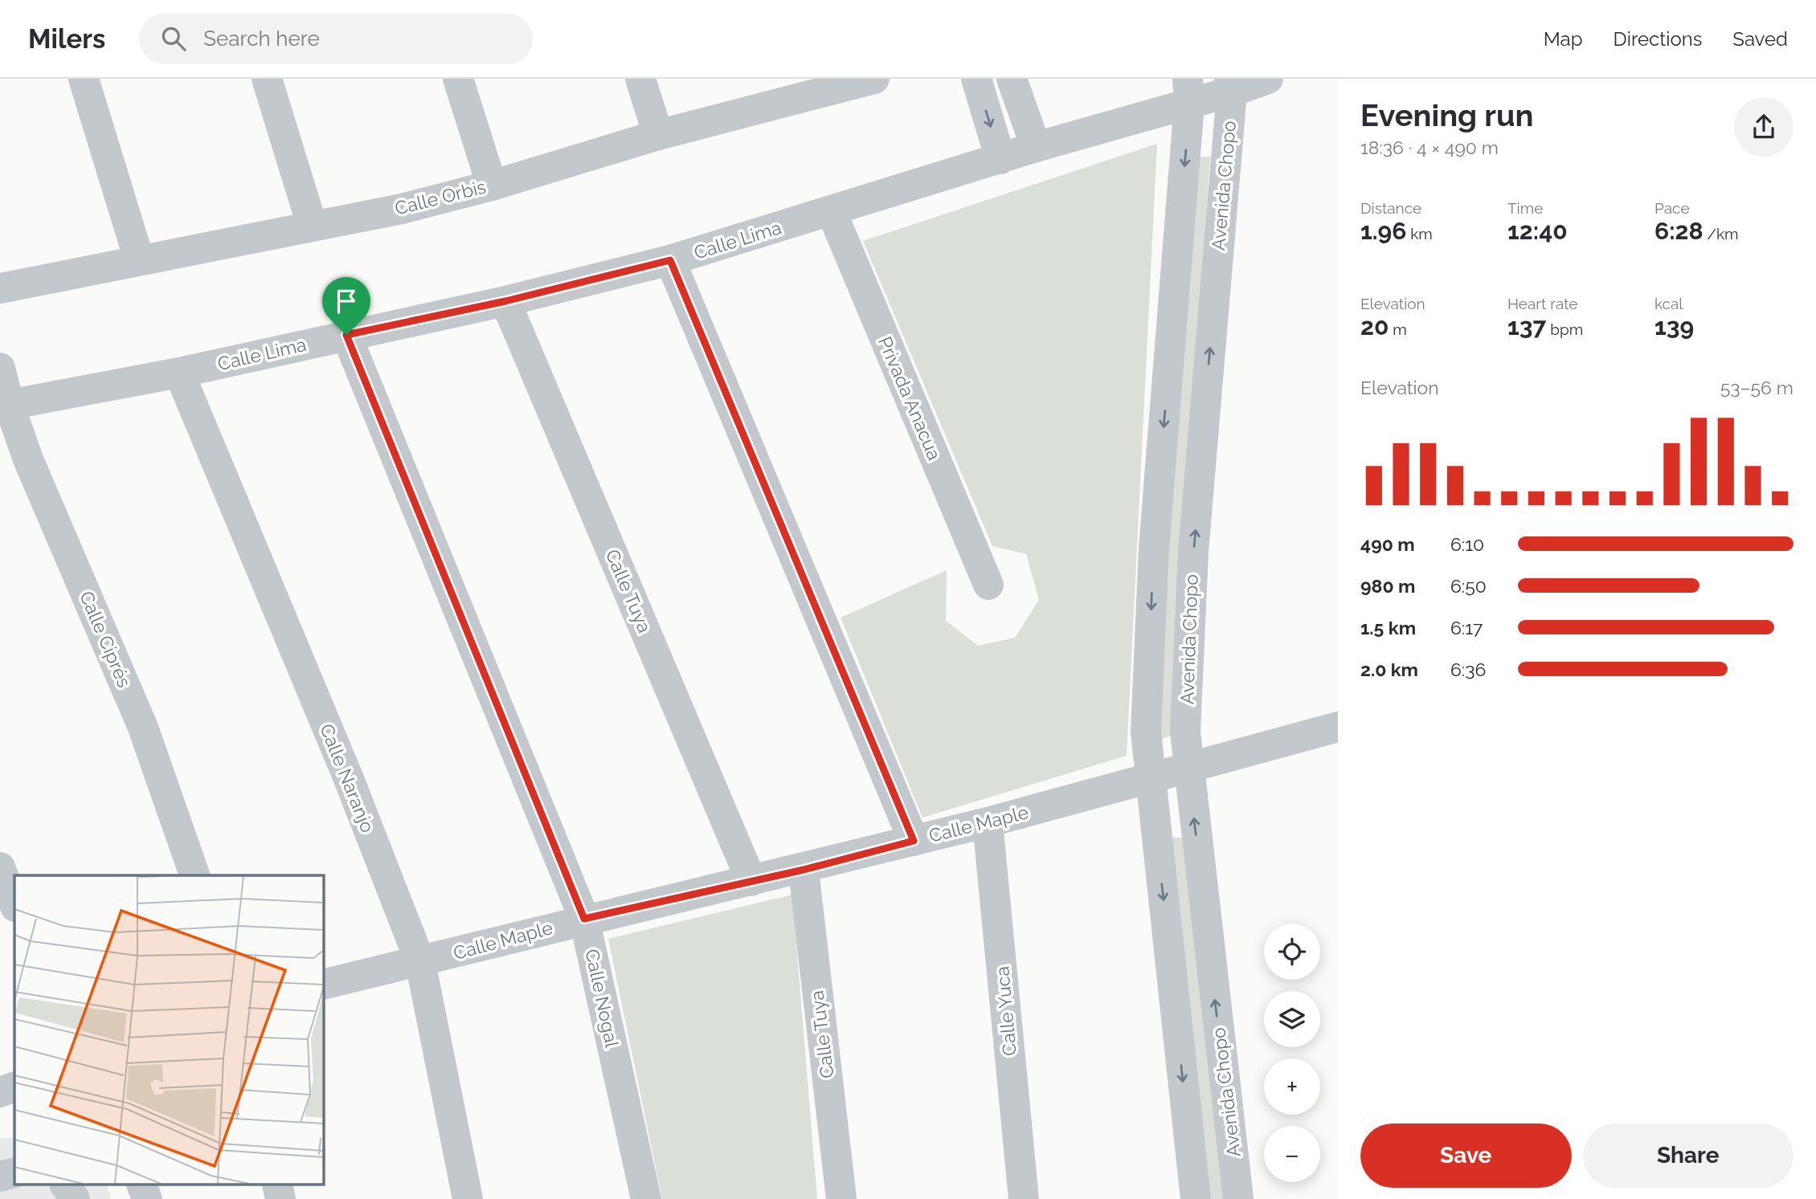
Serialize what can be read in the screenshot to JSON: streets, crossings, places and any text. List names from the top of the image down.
{
  "streets": {
    "street": [
      "Avenida Chopo",
      "Calle Orbis",
      "Calle Lima",
      "Privada Anacua",
      "Calle Tuya",
      "Calle Ciprés",
      "Calle Naranjo",
      "Calle Maple",
      "Calle Nogal",
      "Calle Yuca"
    ]
  },
  "crossings": [
    ["Avenida Chopo", "Calle Lima"],
    ["Avenida Chopo", "Calle Maple"],
    ["Calle Lima", "Privada Anacua"],
    ["Calle Lima", "Calle Tuya"],
    ["Calle Lima", "Calle Ciprés"],
    ["Calle Lima", "Calle Naranjo"],
    ["Calle Lima", "Calle Nogal"],
    ["Calle Tuya", "Calle Maple"],
    ["Calle Naranjo", "Calle Maple"],
    ["Calle Maple", "Calle Nogal"],
    ["Calle Maple", "Calle Yuca"]
  ],
  "page": {
    "header": "Milers",
    "search": "Search here",
    "nav": ["Map", "Directions", "Saved"],
    "heading": ["Evening run", "18:36 · 4 × 490 m"],
    "stats": [
      ["Distance", "1.96 km"],
      ["Time", "12:40"],
      ["Pace", "6:28 /km"],
      ["Elevation", "20 m"],
      ["Heart rate", "137 bpm"],
      ["kcal", "139"]
    ],
    "chart": ["Elevation", "53–56 m"],
    "list": [
      {
        "name": "490 m",
        "note": "6:10"
      },
      {
        "name": "980 m",
        "note": "6:50"
      },
      {
        "name": "1.5 km",
        "note": "6:17"
      },
      {
        "name": "2.0 km",
        "note": "6:36"
      }
    ],
    "map_buttons": ["+", "−"],
    "buttons": ["Save", "Share"]
  }
}
